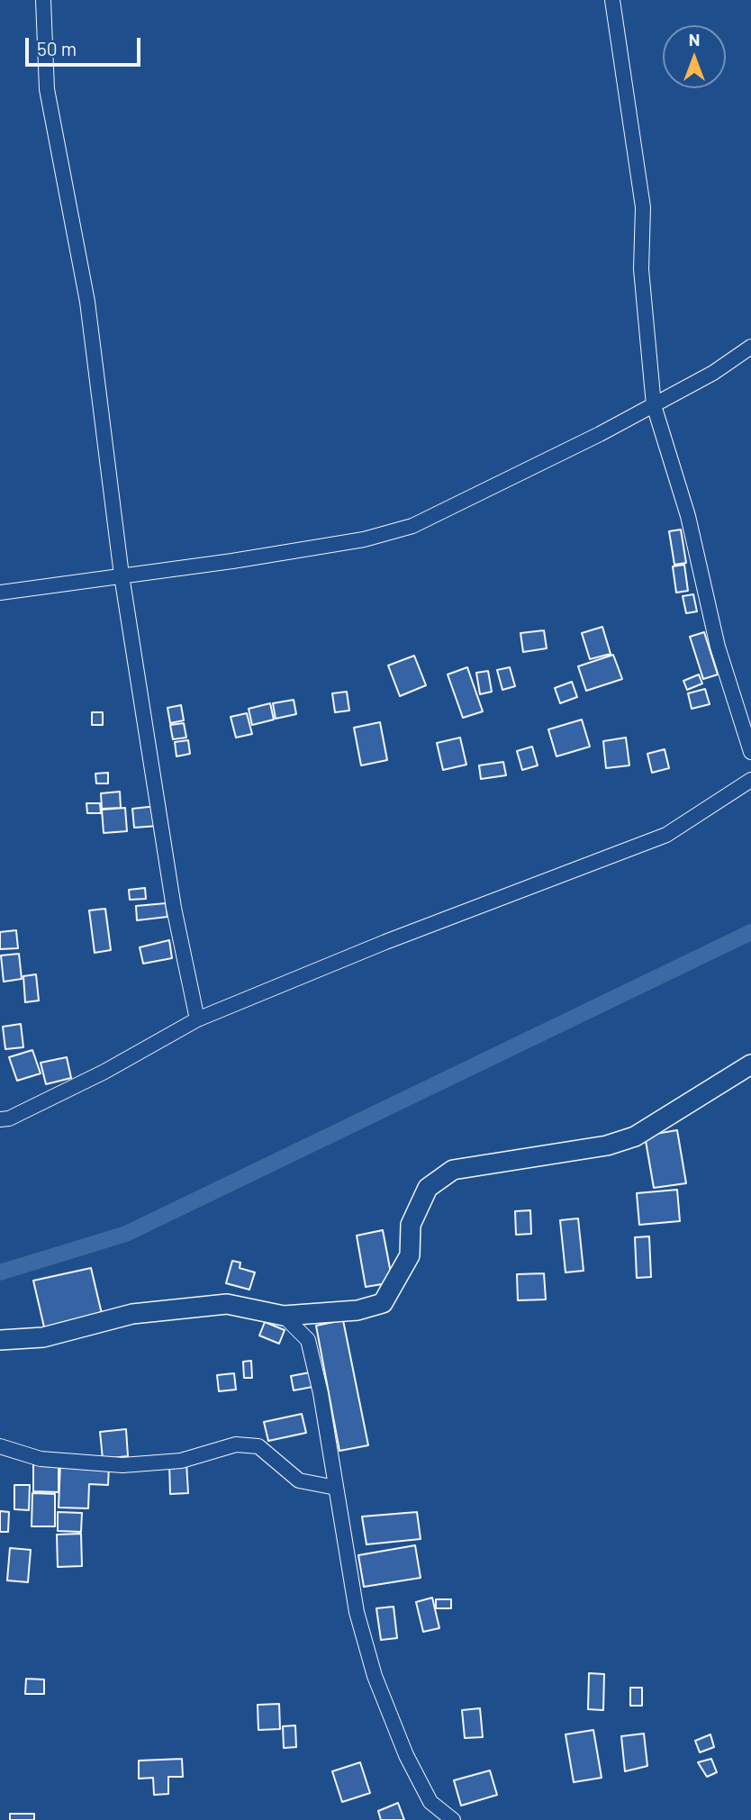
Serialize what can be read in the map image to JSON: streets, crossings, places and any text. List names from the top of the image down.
{
  "scale_bar": "50 m",
  "north": "top"
}
